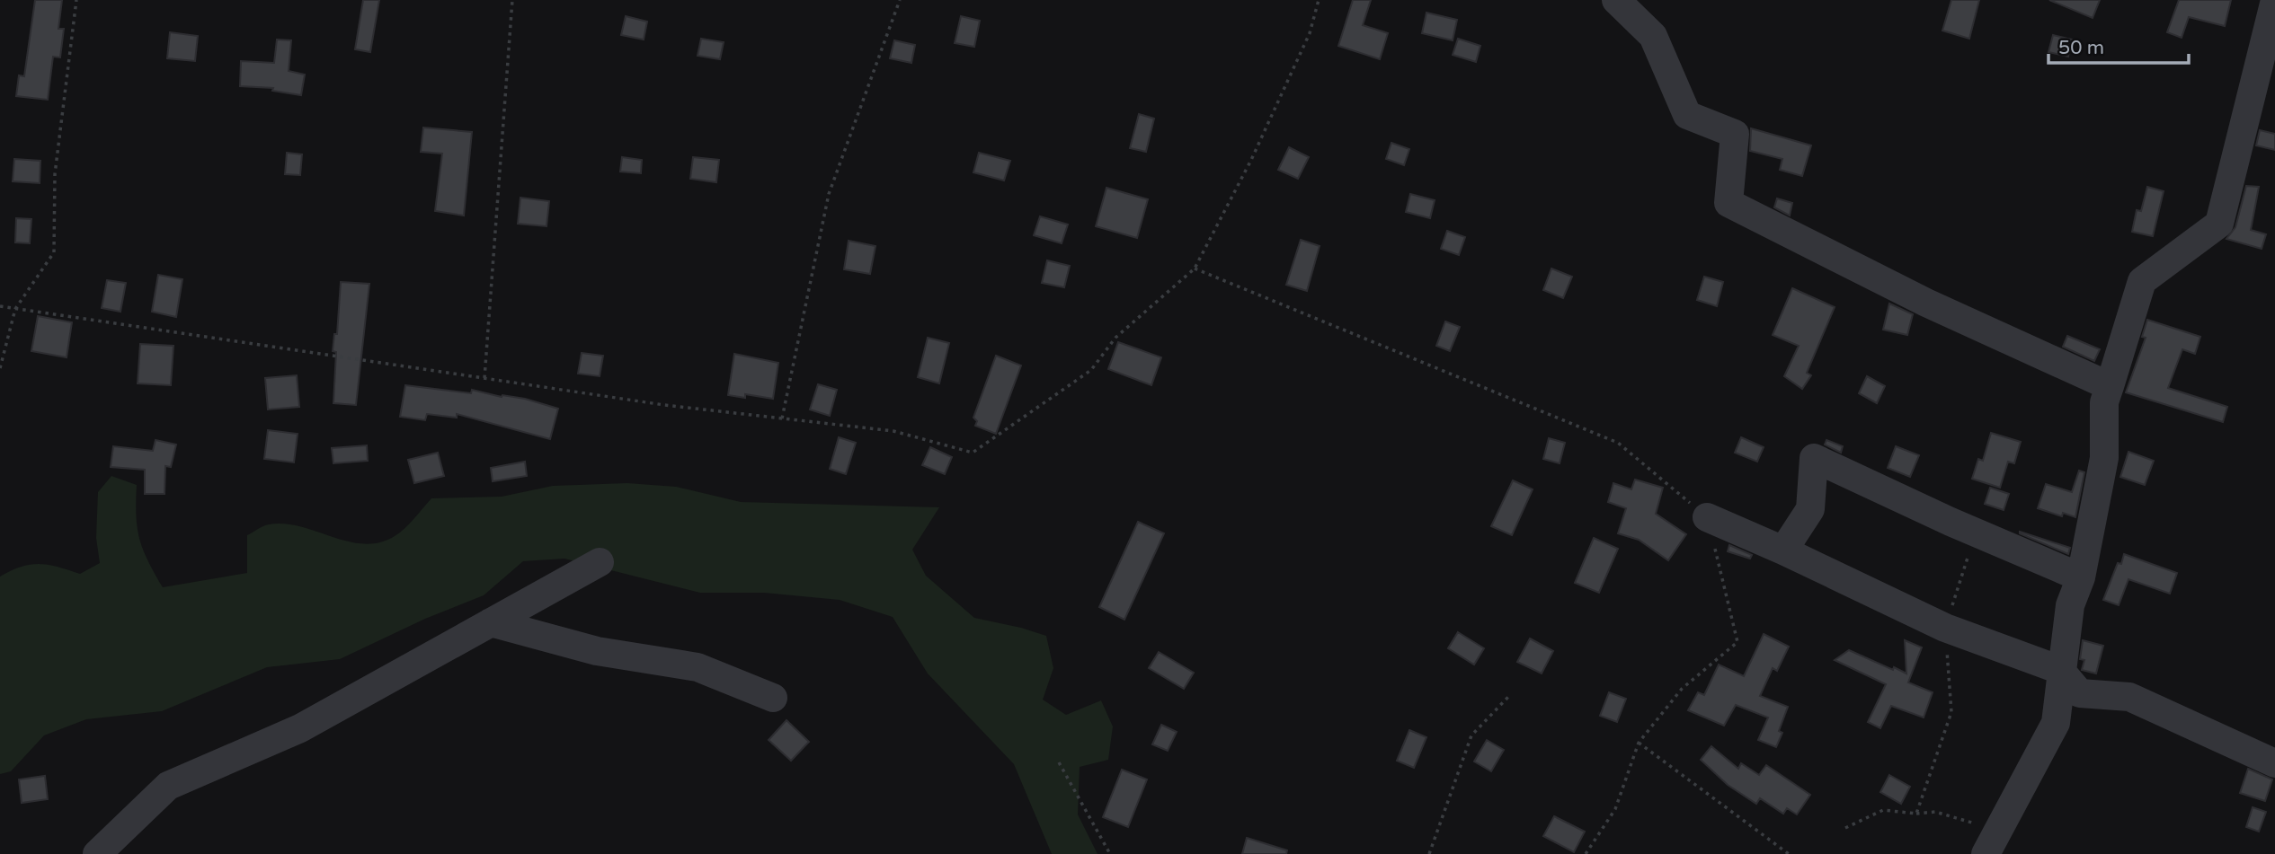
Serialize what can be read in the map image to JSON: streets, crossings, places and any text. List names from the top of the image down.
{
  "scale_bar": "50 m"
}
